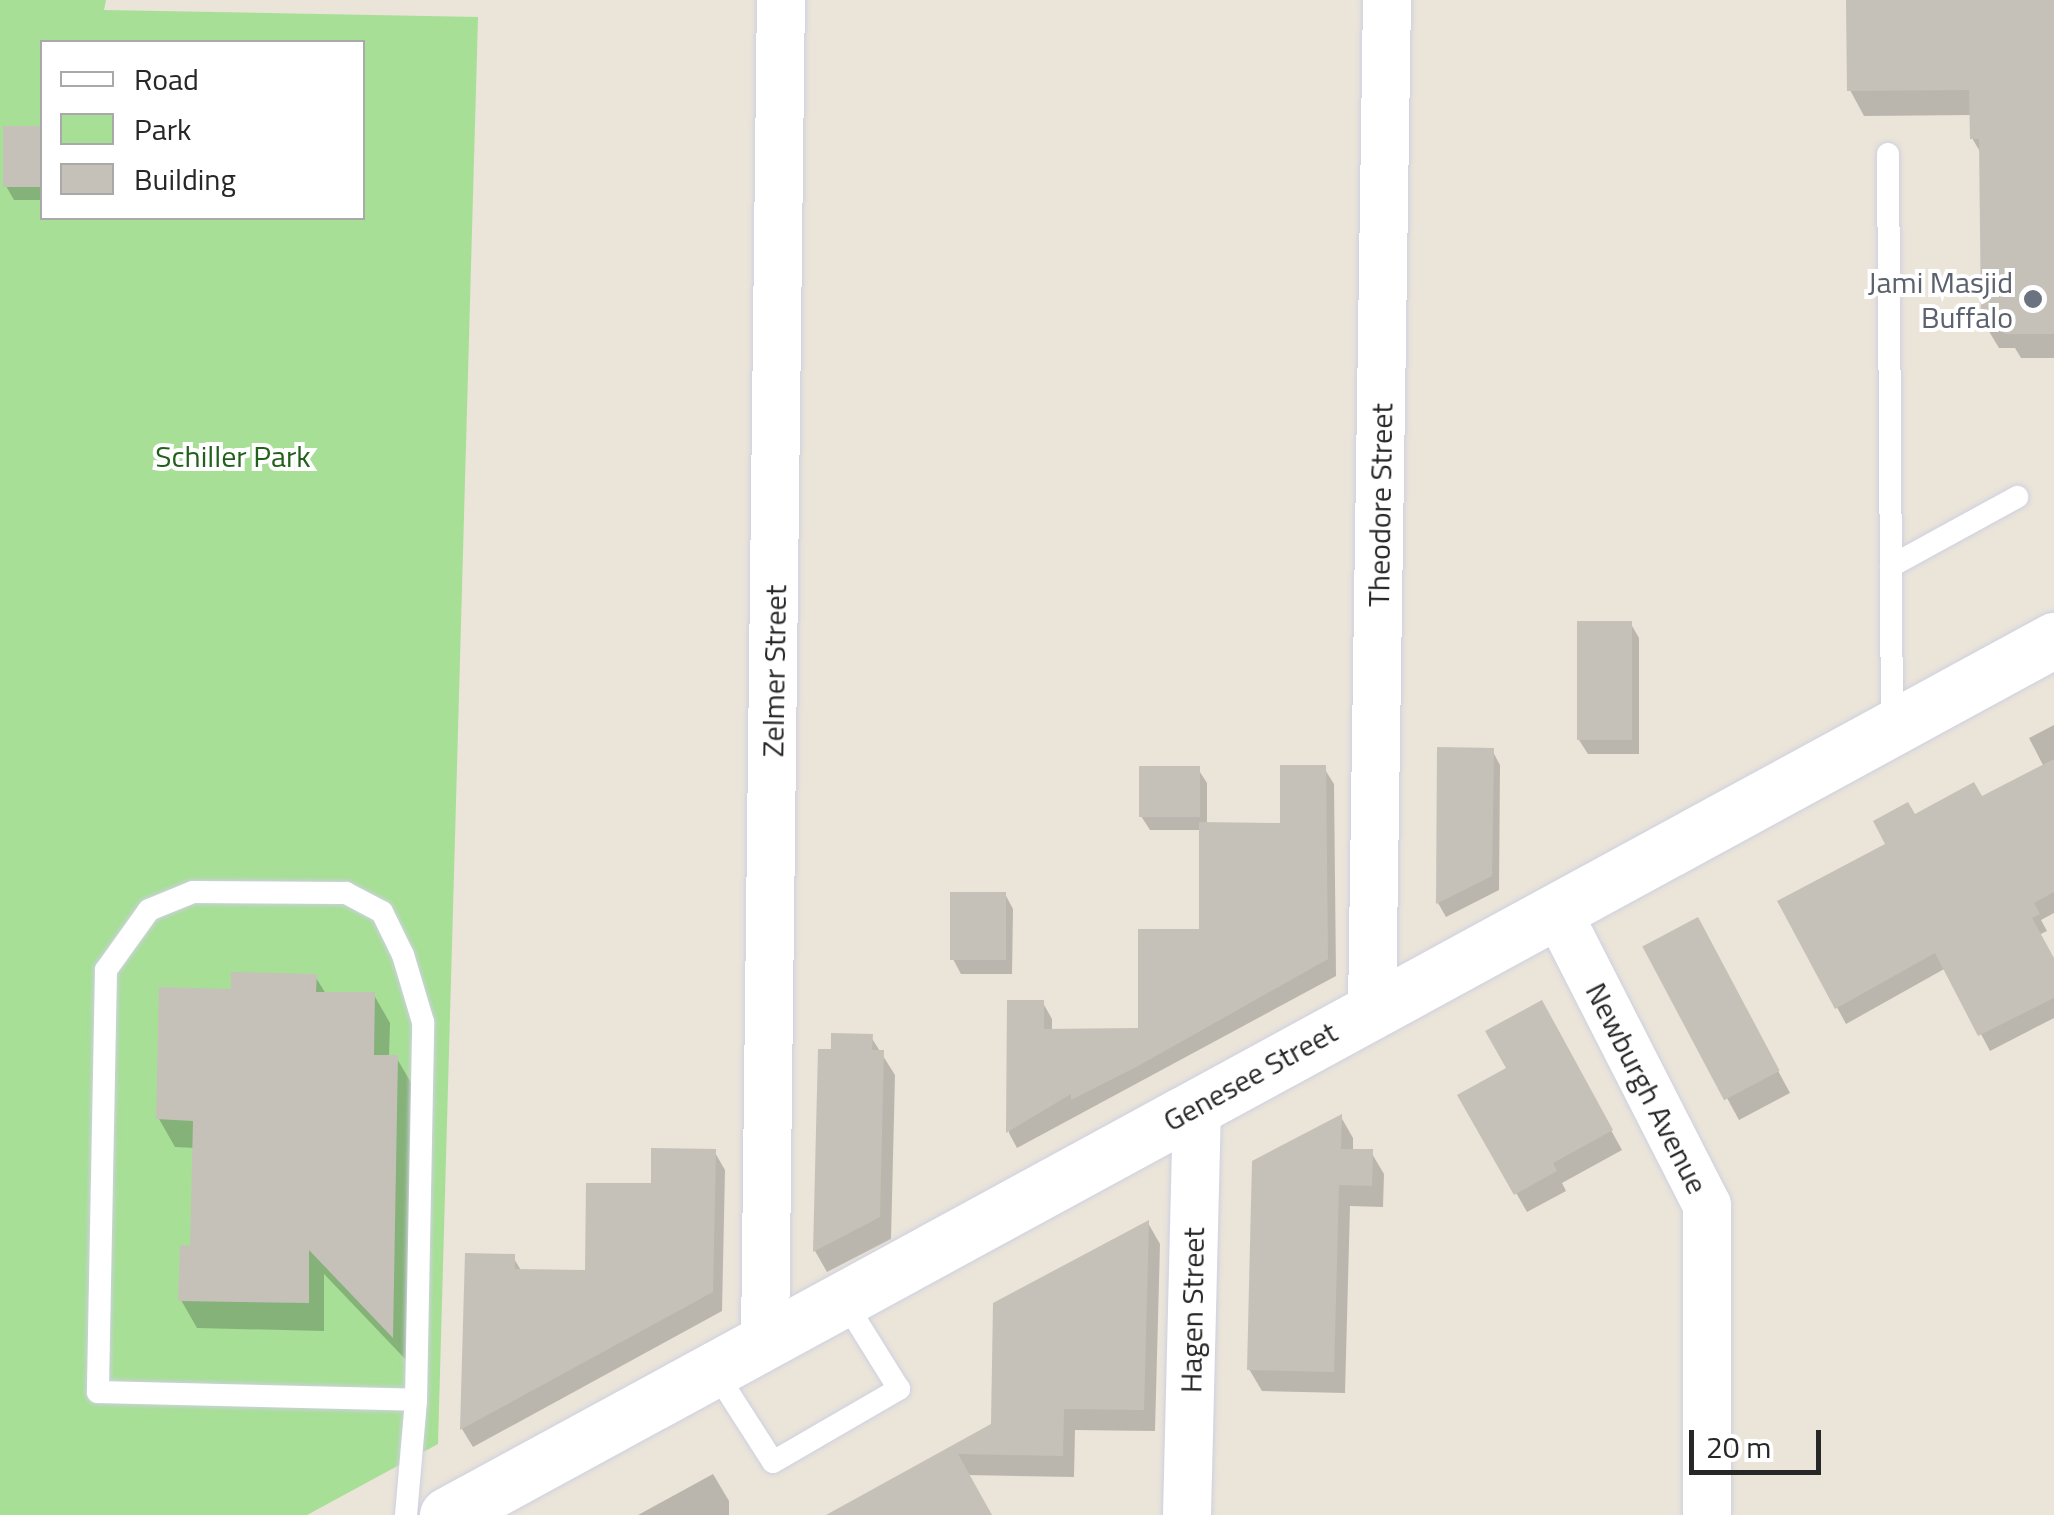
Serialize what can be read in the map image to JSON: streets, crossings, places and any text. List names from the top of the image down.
{
  "streets": {
    "main road": ["Genesee Street"],
    "street": [
      "Theodore Street",
      "Zelmer Street",
      "Newburgh Avenue",
      "Hagen Street"
    ]
  },
  "crossings": [
    ["Theodore Street", "Genesee Street"],
    ["Zelmer Street", "Genesee Street"],
    ["Genesee Street", "Newburgh Avenue"],
    ["Genesee Street", "Hagen Street"]
  ],
  "parks": ["Schiller Park"],
  "places": ["Jami Masjid Buffalo"],
  "legend": ["Road", "Park", "Building"],
  "scale_bar": "20 m"
}
